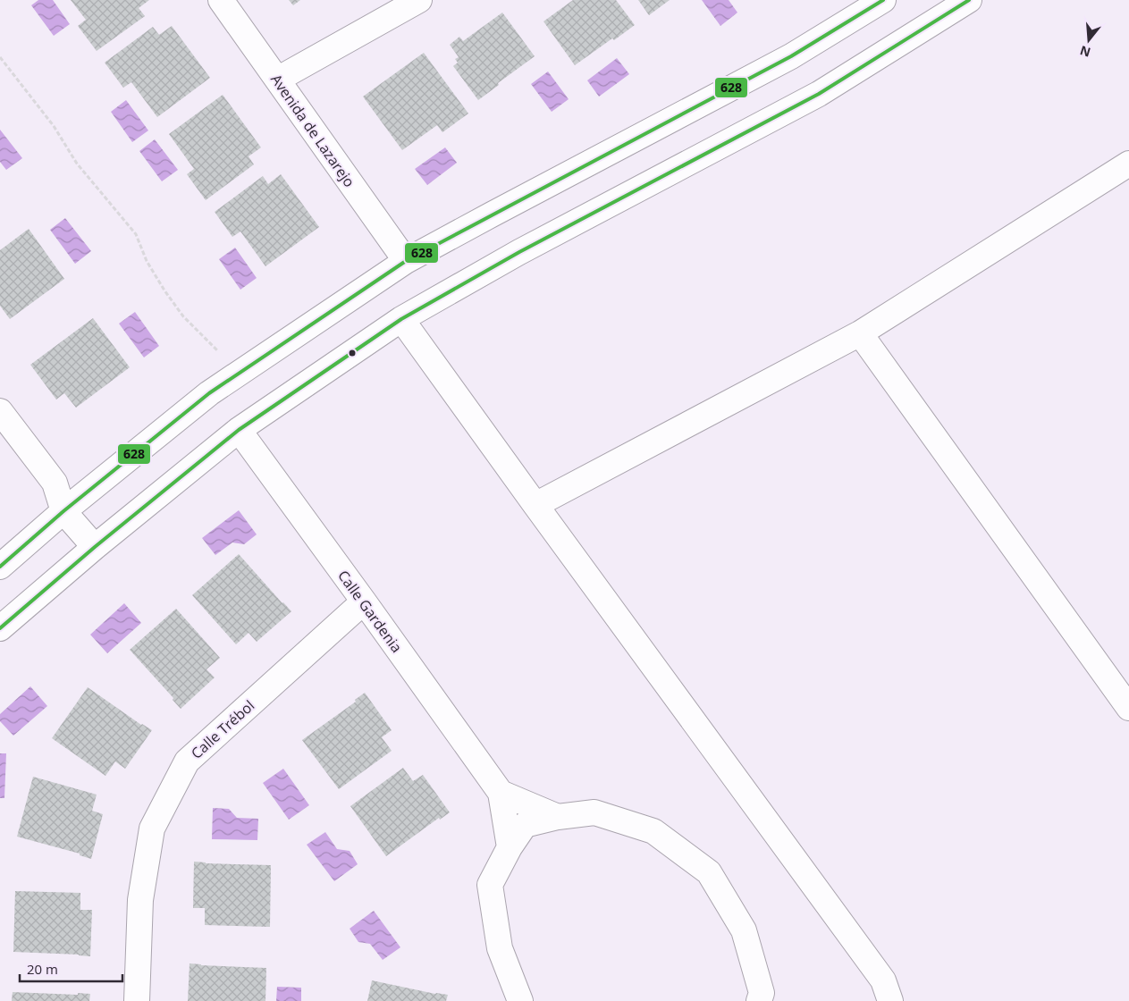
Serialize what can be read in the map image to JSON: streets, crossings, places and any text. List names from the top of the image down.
{
  "streets": {
    "street": ["Avenida de Lazarejo", "Calle Gardenia", "Calle Trébol"]
  },
  "crossings": [
    ["Calle Gardenia", "Calle Trébol"]
  ],
  "lines": ["transit line 628"],
  "scale_bar": "20 m",
  "north": "bottom"
}
